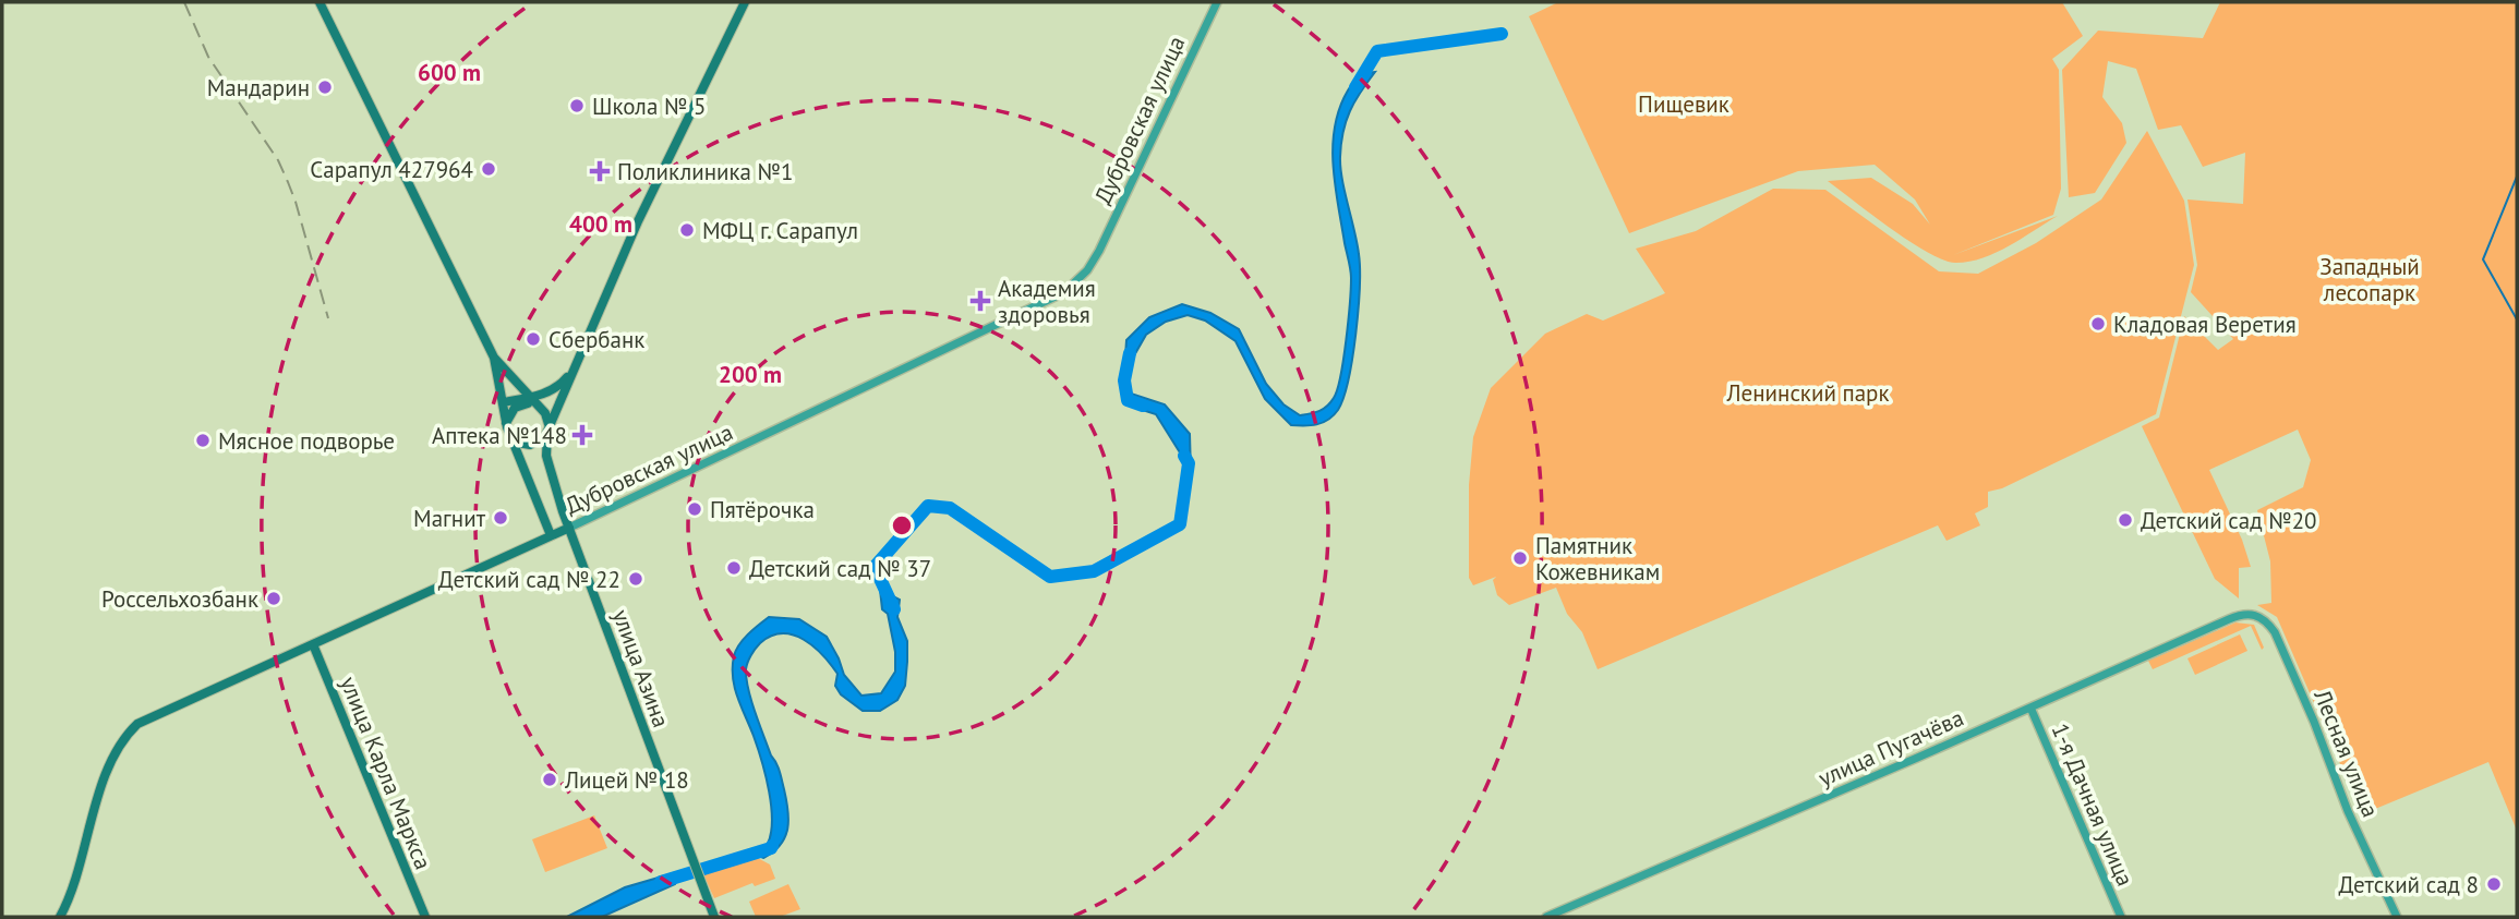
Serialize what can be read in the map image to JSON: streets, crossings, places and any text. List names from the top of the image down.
{
  "streets": {
    "main road": ["Дубровская улица", "улица Азина", "улица Карла Маркса"],
    "street": ["улица Пугачёва", "Лесная улица", "1-я Дачная улица"]
  },
  "crossings": [
    ["Дубровская улица", "улица Азина"],
    ["Дубровская улица", "улица Карла Маркса"],
    ["улица Пугачёва", "Лесная улица"],
    ["улица Пугачёва", "1-я Дачная улица"]
  ],
  "parks": ["Пищевик", "Западный лесопарк", "Ленинский парк"],
  "places": {
    "other": [
      "Мандарин",
      "Школа № 5",
      "Сарапул 427964",
      "МФЦ г. Сарапул",
      "Кладовая Веретия",
      "Сбербанк",
      "Мясное подворье",
      "Пятёрочка",
      "Магнит",
      "Детский сад №20",
      "Памятник Кожевникам",
      "Детский сад № 37",
      "Детский сад № 22",
      "Россельхозбанк",
      "Лицей № 18",
      "Детский сад 8"
    ],
    "health": ["Поликлиника №1", "Академия здоровья", "Аптека №148"]
  },
  "rings": ["600 m", "400 m", "200 m"]
}
